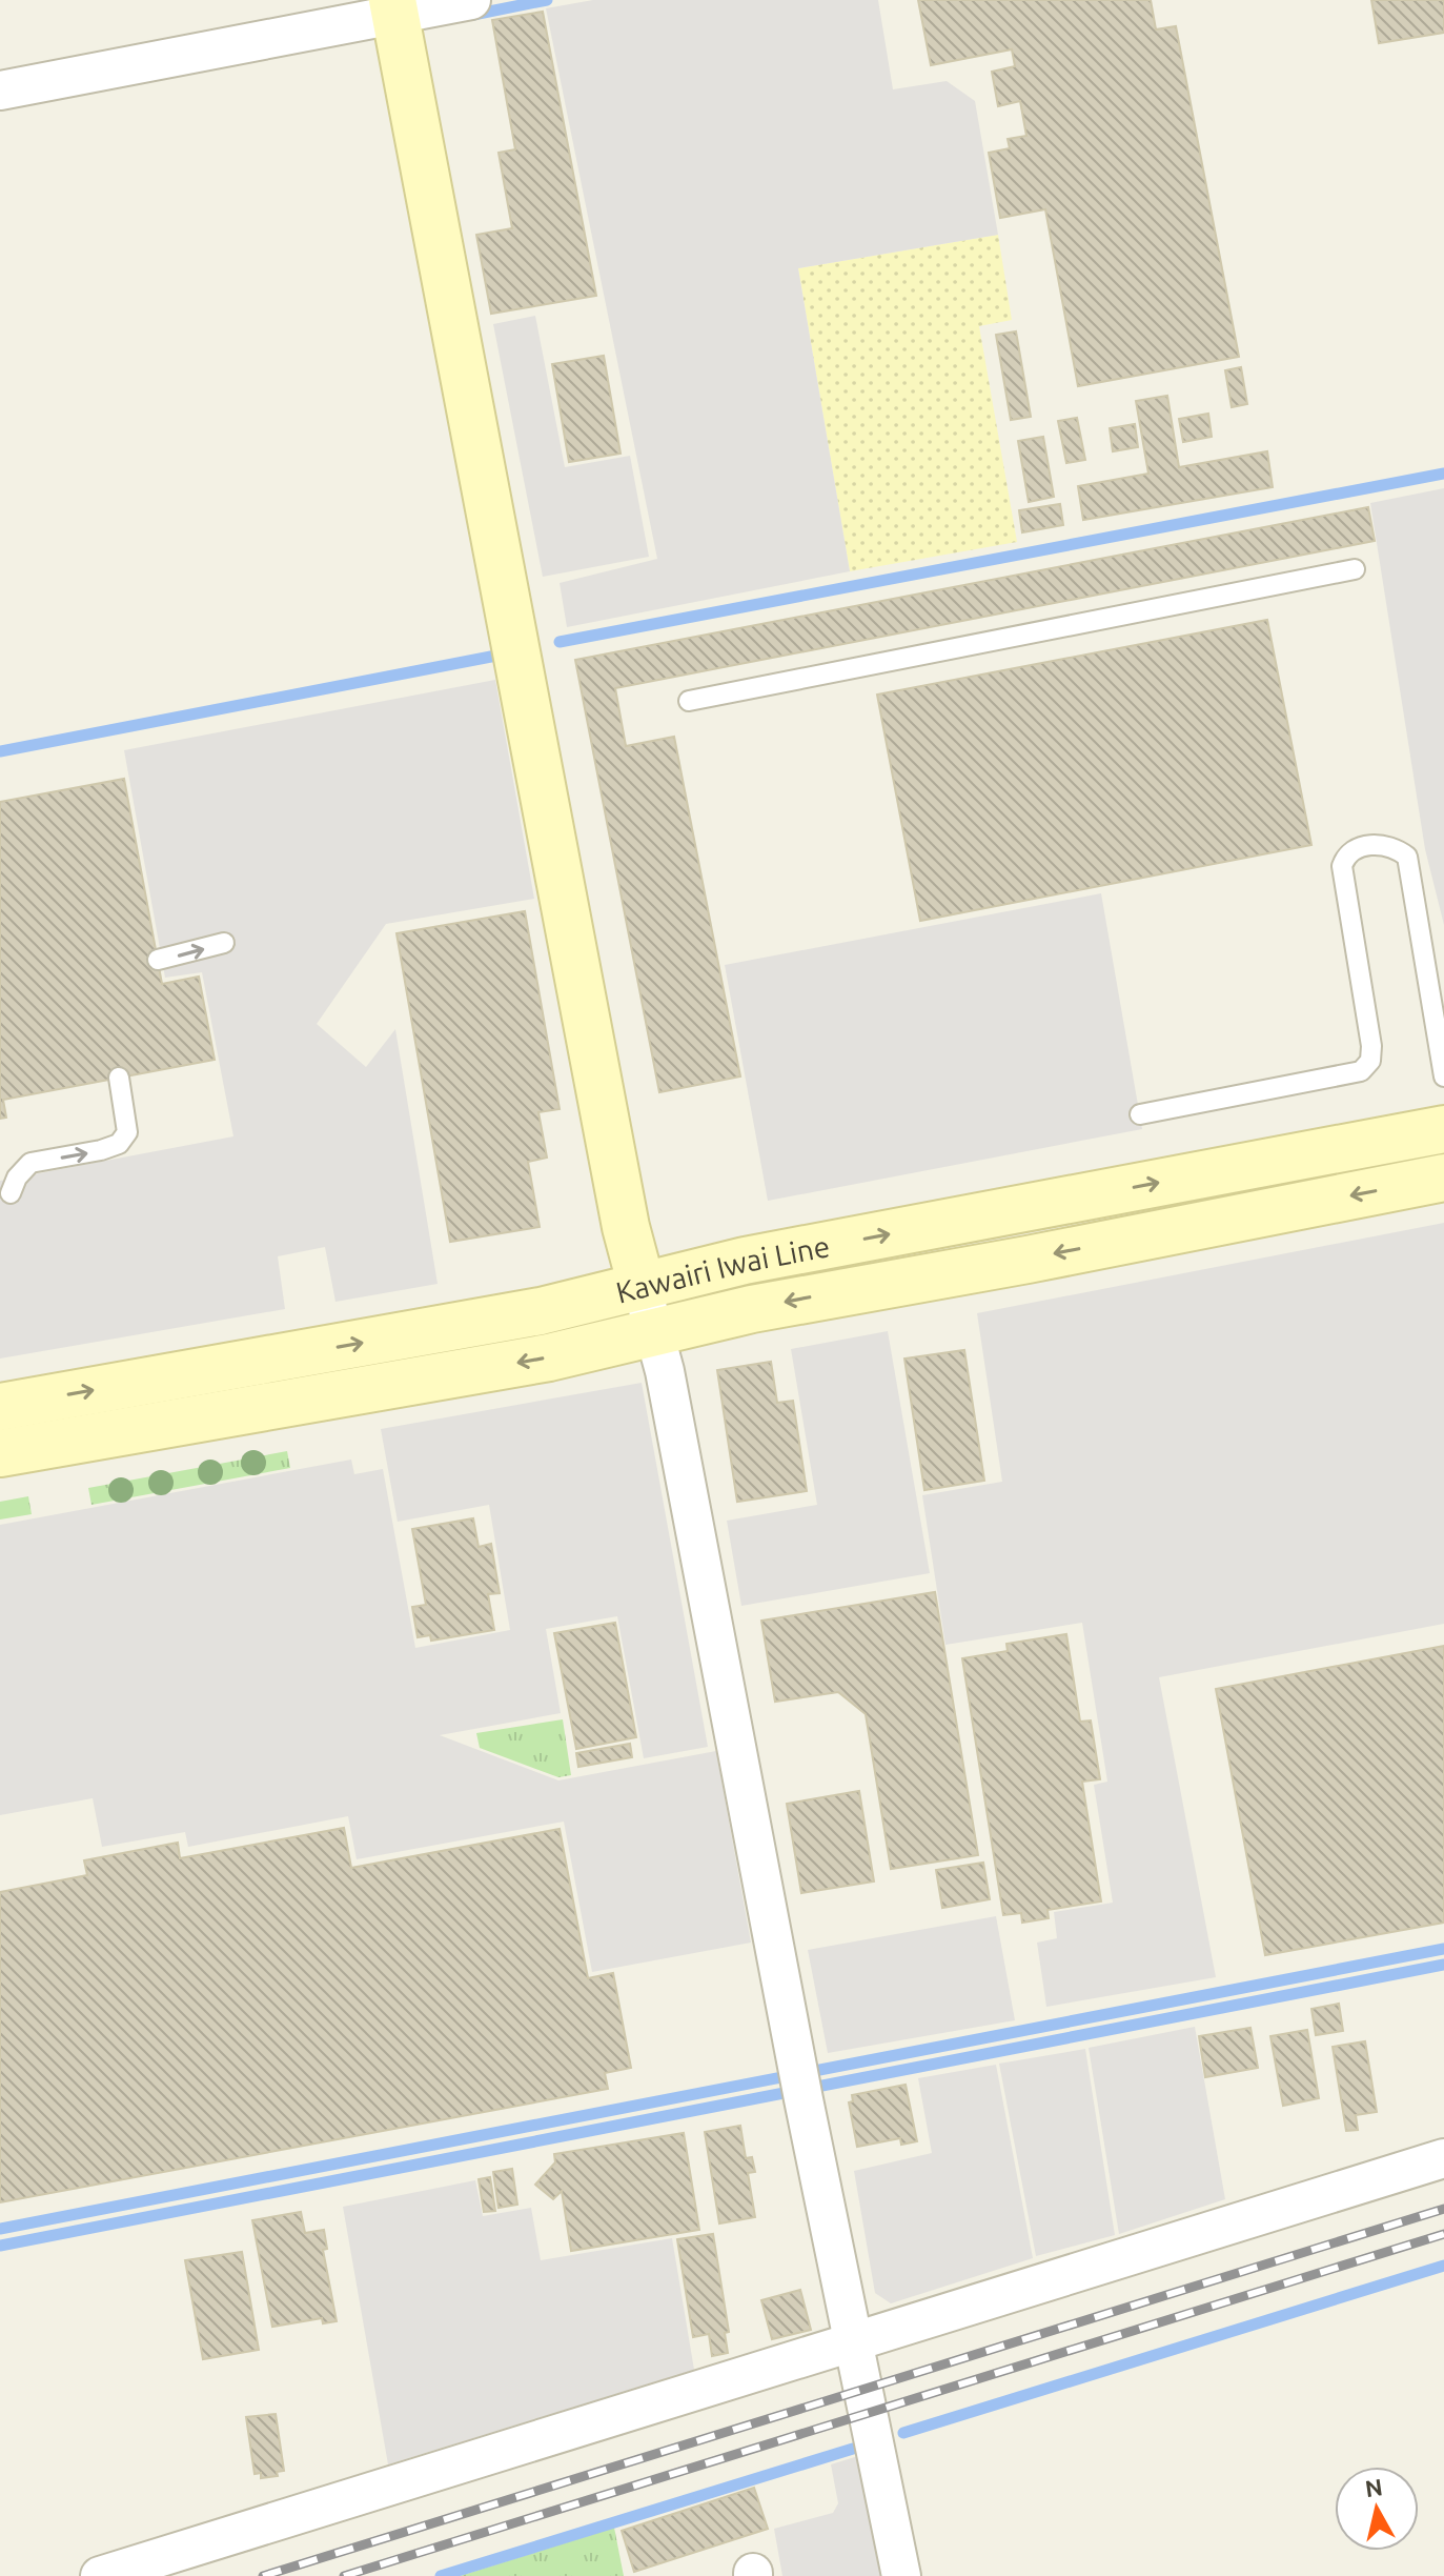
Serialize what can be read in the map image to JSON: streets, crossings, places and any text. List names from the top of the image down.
{
  "streets": {
    "main road": ["Kawairi Iwai Line"]
  },
  "north": "top"
}
